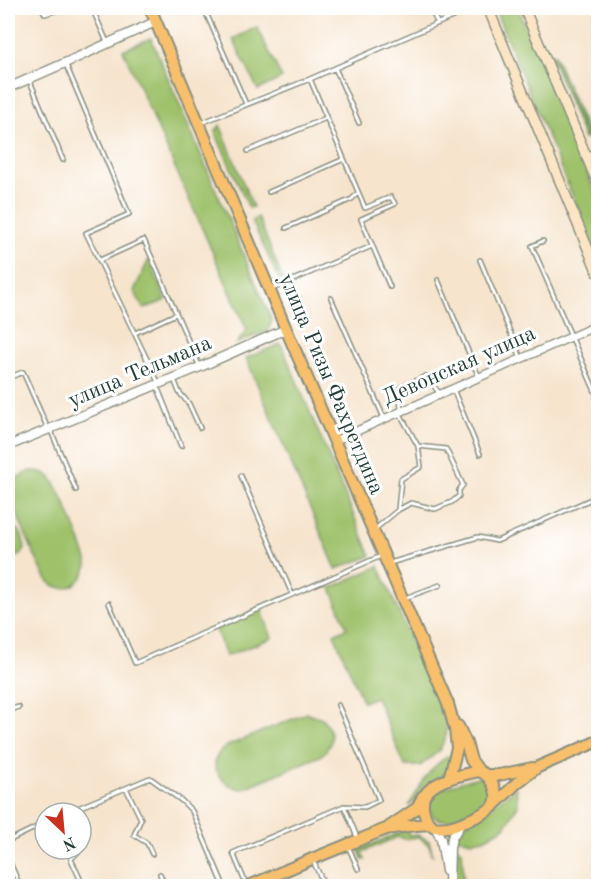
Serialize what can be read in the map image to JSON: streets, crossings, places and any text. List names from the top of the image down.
{
  "streets": {
    "main road": ["улица Ризы Фахретдина"],
    "street": ["Девонская улица", "улица Тельмана"]
  },
  "crossings": [
    ["Девонская улица", "улица Ризы Фахретдина"],
    ["улица Тельмана", "улица Ризы Фахретдина"]
  ],
  "north": "bottom right"
}
